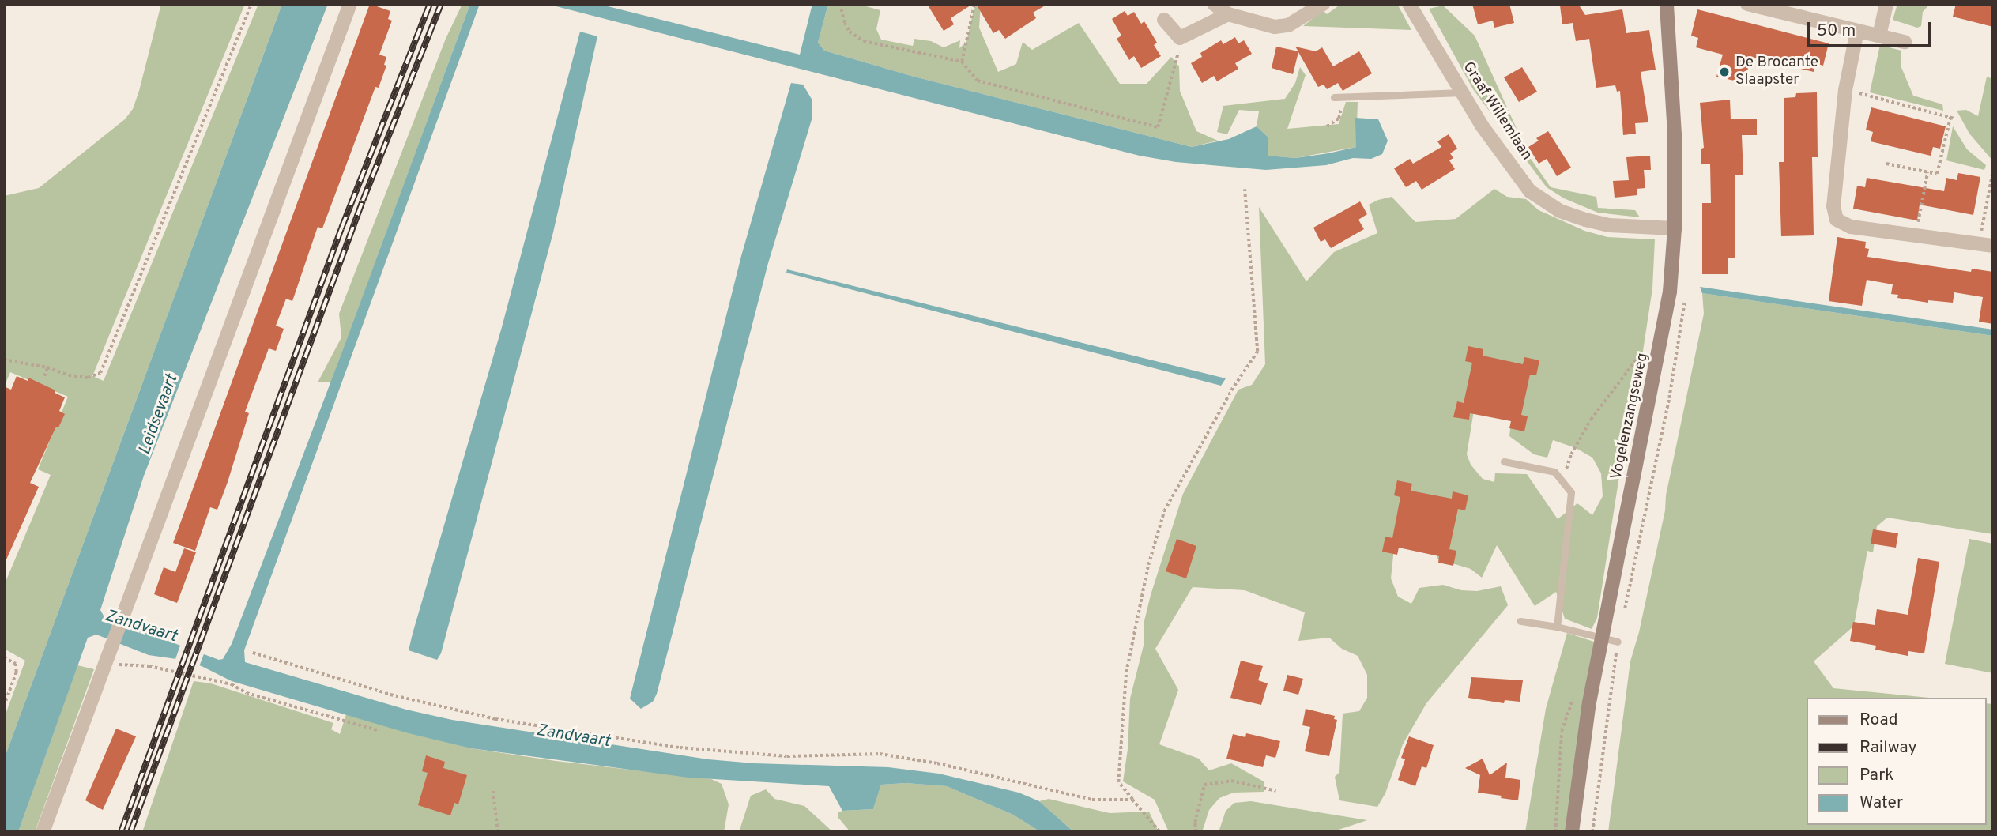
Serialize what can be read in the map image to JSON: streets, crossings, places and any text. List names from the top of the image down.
{
  "streets": {
    "main road": ["Vogelenzangseweg"],
    "street": ["Graaf Willemlaan"]
  },
  "crossings": [
    ["Graaf Willemlaan", "Vogelenzangseweg"]
  ],
  "water": ["Leidsevaart", "Zandvaart"],
  "places": ["De Brocante Slaapster"],
  "legend": [
    "Road",
    "Railway",
    "Park",
    "Water"
  ],
  "scale_bar": "50 m"
}
